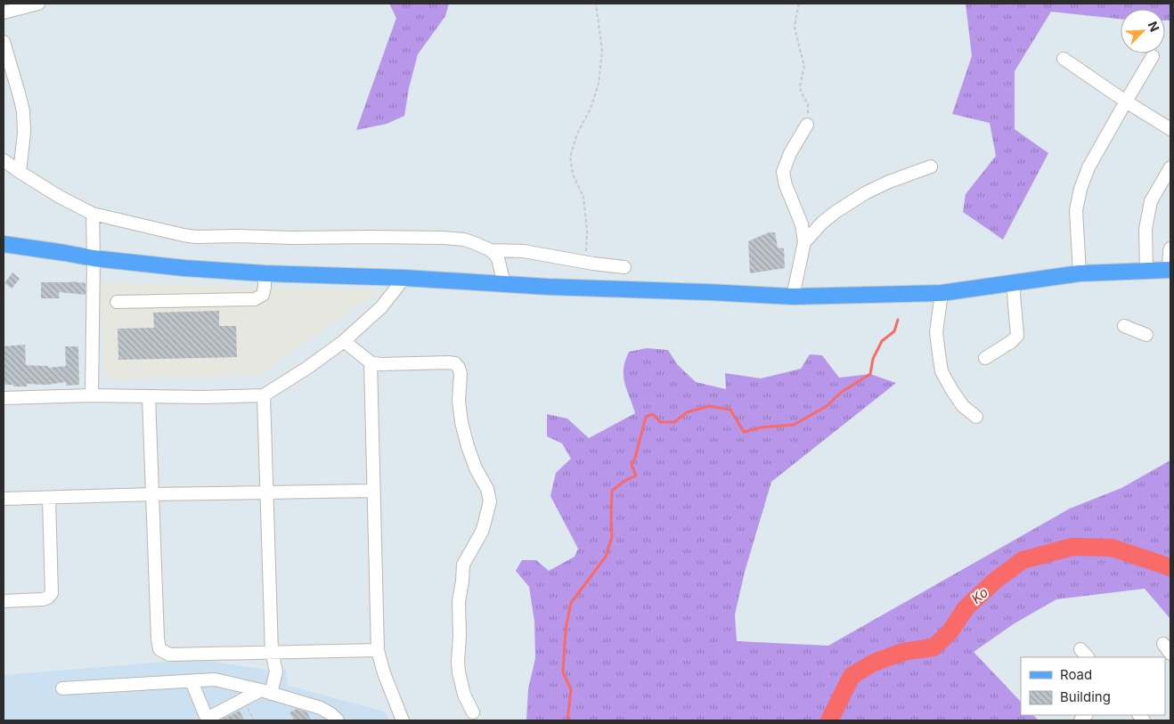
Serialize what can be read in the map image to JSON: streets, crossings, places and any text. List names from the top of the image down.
{
  "water": ["Ko"],
  "legend": ["Road", "Building"],
  "north": "top right"
}
